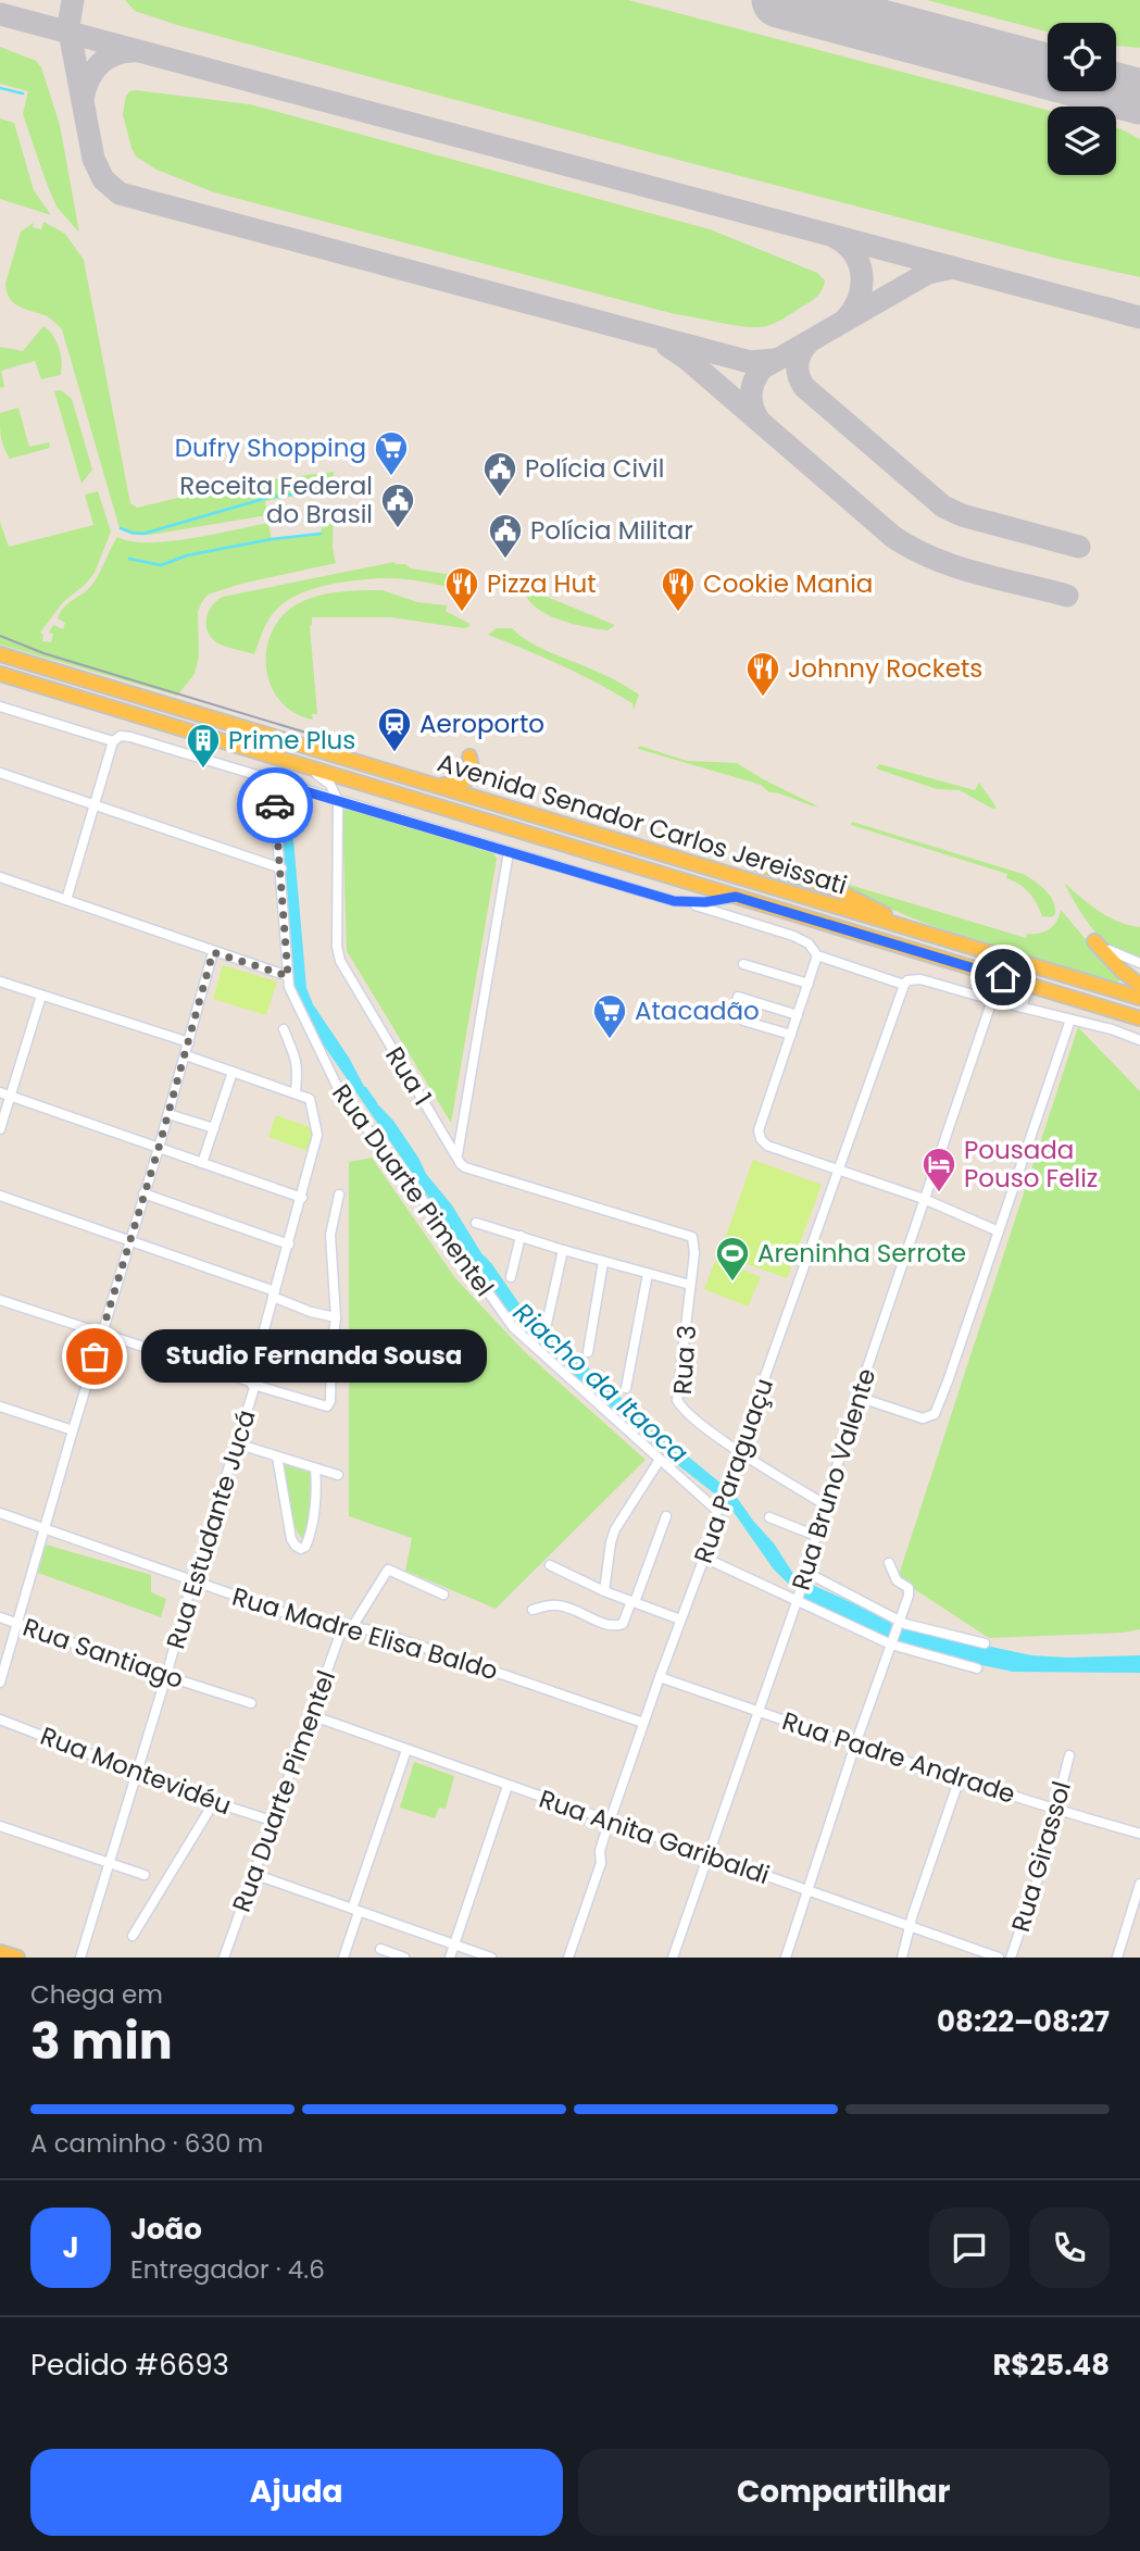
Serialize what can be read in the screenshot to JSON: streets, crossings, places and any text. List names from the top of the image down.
{
  "streets": {
    "main road": ["Avenida Senador Carlos Jereissati"],
    "street": [
      "Rua 1",
      "Rua Duarte Pimentel",
      "Rua 3",
      "Rua Paraguaçu",
      "Rua Bruno Valente",
      "Rua Estudante Jucá",
      "Rua Madre Elisa Baldo",
      "Rua Santiago",
      "Rua Padre Andrade",
      "Rua Montevidéu",
      "Rua Anita Garibaldi",
      "Rua Girassol"
    ]
  },
  "crossings": [
    ["Rua 1", "Rua 3"],
    ["Rua Duarte Pimentel", "Rua Paraguaçu"],
    ["Rua Duarte Pimentel", "Rua Madre Elisa Baldo"],
    ["Rua Duarte Pimentel", "Rua Montevidéu"],
    ["Rua Duarte Pimentel", "Rua Anita Garibaldi"],
    ["Rua 3", "Rua Paraguaçu"],
    ["Rua Paraguaçu", "Rua Madre Elisa Baldo"],
    ["Rua Paraguaçu", "Rua Padre Andrade"],
    ["Rua Paraguaçu", "Rua Anita Garibaldi"],
    ["Rua Bruno Valente", "Rua Padre Andrade"],
    ["Rua Bruno Valente", "Rua Anita Garibaldi"],
    ["Rua Estudante Jucá", "Rua Madre Elisa Baldo"],
    ["Rua Estudante Jucá", "Rua Santiago"],
    ["Rua Estudante Jucá", "Rua Montevidéu"],
    ["Rua Padre Andrade", "Rua Girassol"]
  ],
  "water": ["Riacho da Itaoca"],
  "places": {
    "supermarket": ["Dufry Shopping", "Atacadão"],
    "public building": ["Polícia Civil", "Receita Federal do Brasil", "Polícia Militar"],
    "restaurant": ["Pizza Hut", "Cookie Mania", "Johnny Rockets"],
    "station": ["Aeroporto"],
    "building": ["Prime Plus"],
    "hotel": ["Pousada Pouso Feliz"],
    "sports": ["Areninha Serrote"],
    "other": ["Studio Fernanda Sousa"]
  },
  "page": {
    "bubble": "Studio Fernanda Sousa",
    "heading": ["3 min", "Chega em", "08:22–08:27"],
    "panel": [
      "João",
      "Entregador · 4.6",
      "Pedido #6693",
      "R$25.48"
    ],
    "bar": "A caminho · 630 m",
    "round": "J",
    "buttons": ["Ajuda", "Compartilhar"]
  }
}
